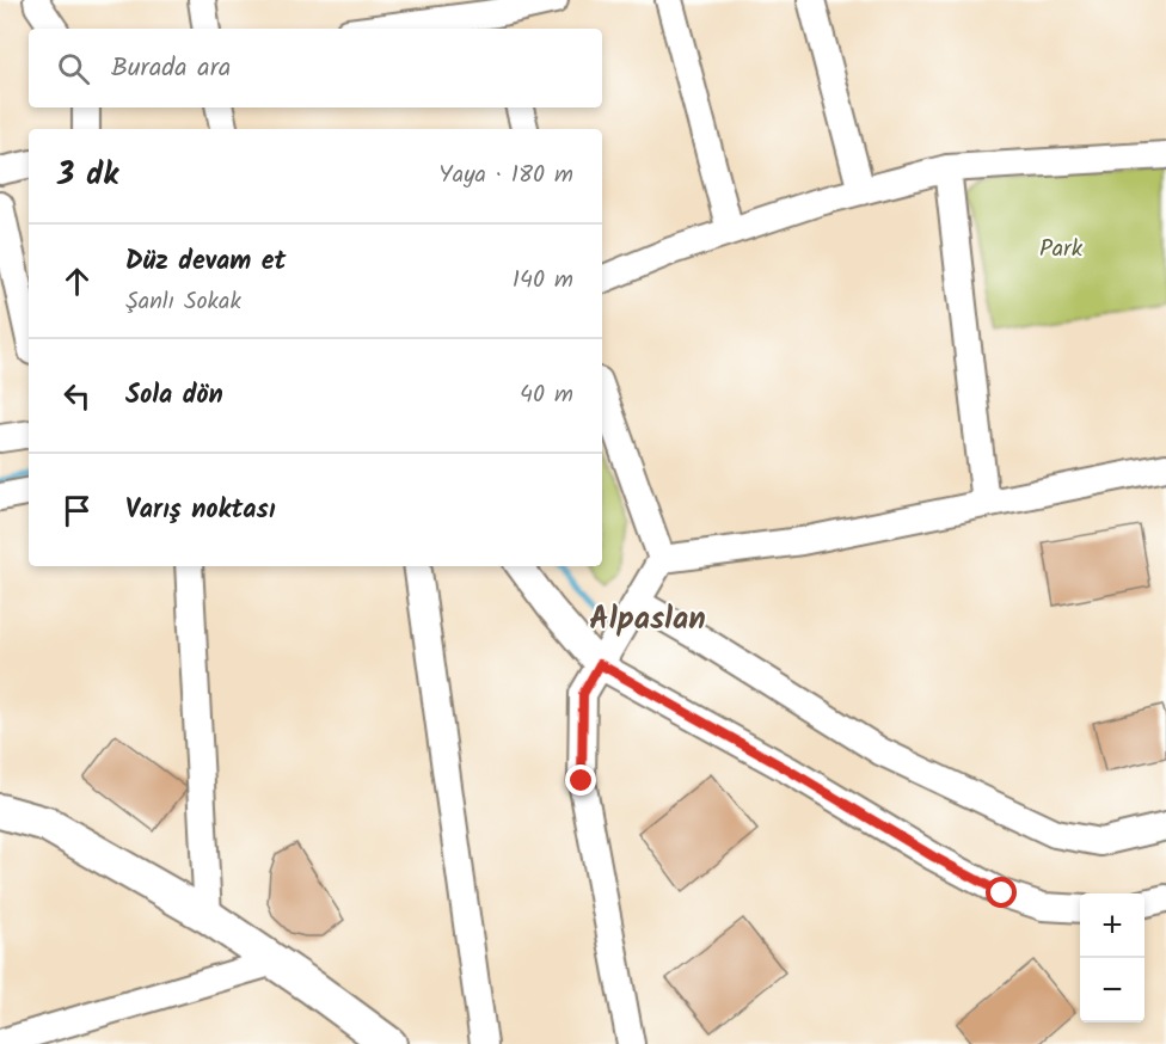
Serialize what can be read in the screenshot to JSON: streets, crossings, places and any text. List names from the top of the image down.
{
  "districts": ["Alpaslan"],
  "parks": ["Park"],
  "page": {
    "search": "Burada ara",
    "heading": ["3 dk", "Yaya · 180 m"],
    "list": [
      ["Düz devam et", "Şanlı Sokak", "140 m"],
      ["Sola dön", "40 m"],
      "Varış noktası"
    ],
    "map_buttons": ["+", "−"]
  }
}
